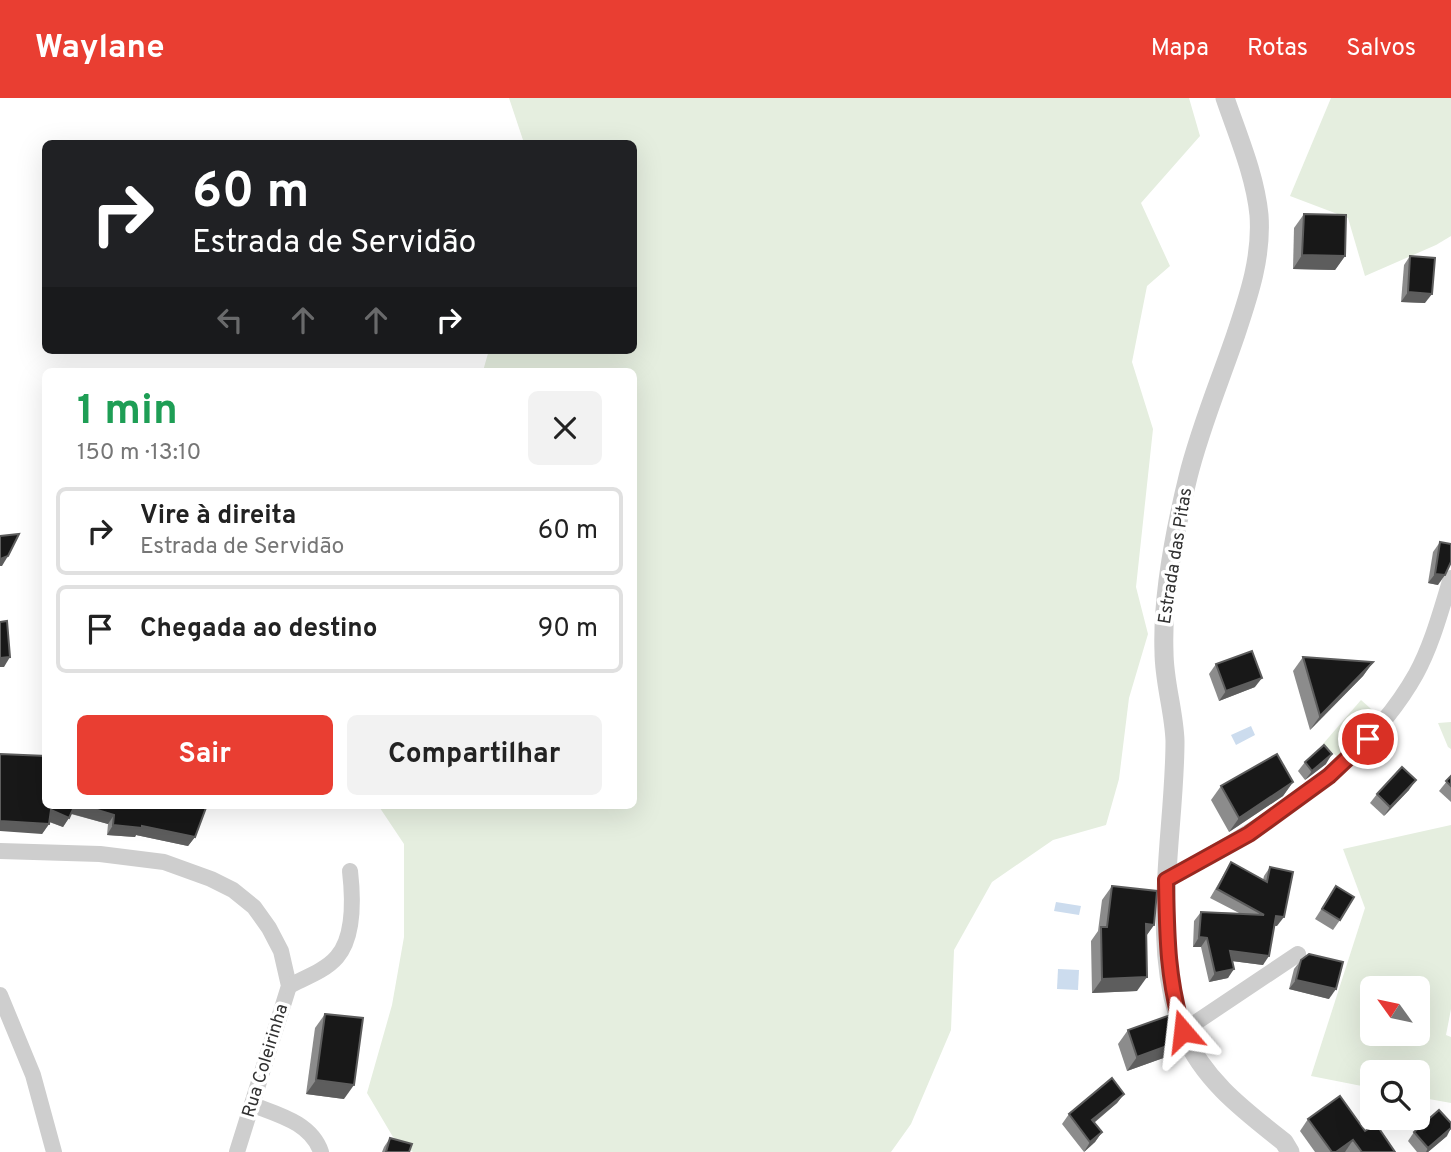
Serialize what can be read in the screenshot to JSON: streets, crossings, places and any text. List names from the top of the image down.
{
  "streets": {
    "street": ["Estrada das Pitas", "Rua Coleirinha"]
  },
  "north": "top left",
  "page": {
    "header": "Waylane",
    "nav": ["Mapa", "Rotas", "Salvos"],
    "turn": ["60 m", "Estrada de Servidão"],
    "heading": ["1 min", "150 m · 13:10"],
    "list": [
      {
        "name": "Vire à direita",
        "note": "Estrada de Servidão",
        "value": "60 m"
      },
      {
        "name": "Chegada ao destino",
        "value": "90 m"
      }
    ],
    "buttons": ["Sair", "Compartilhar"]
  }
}
